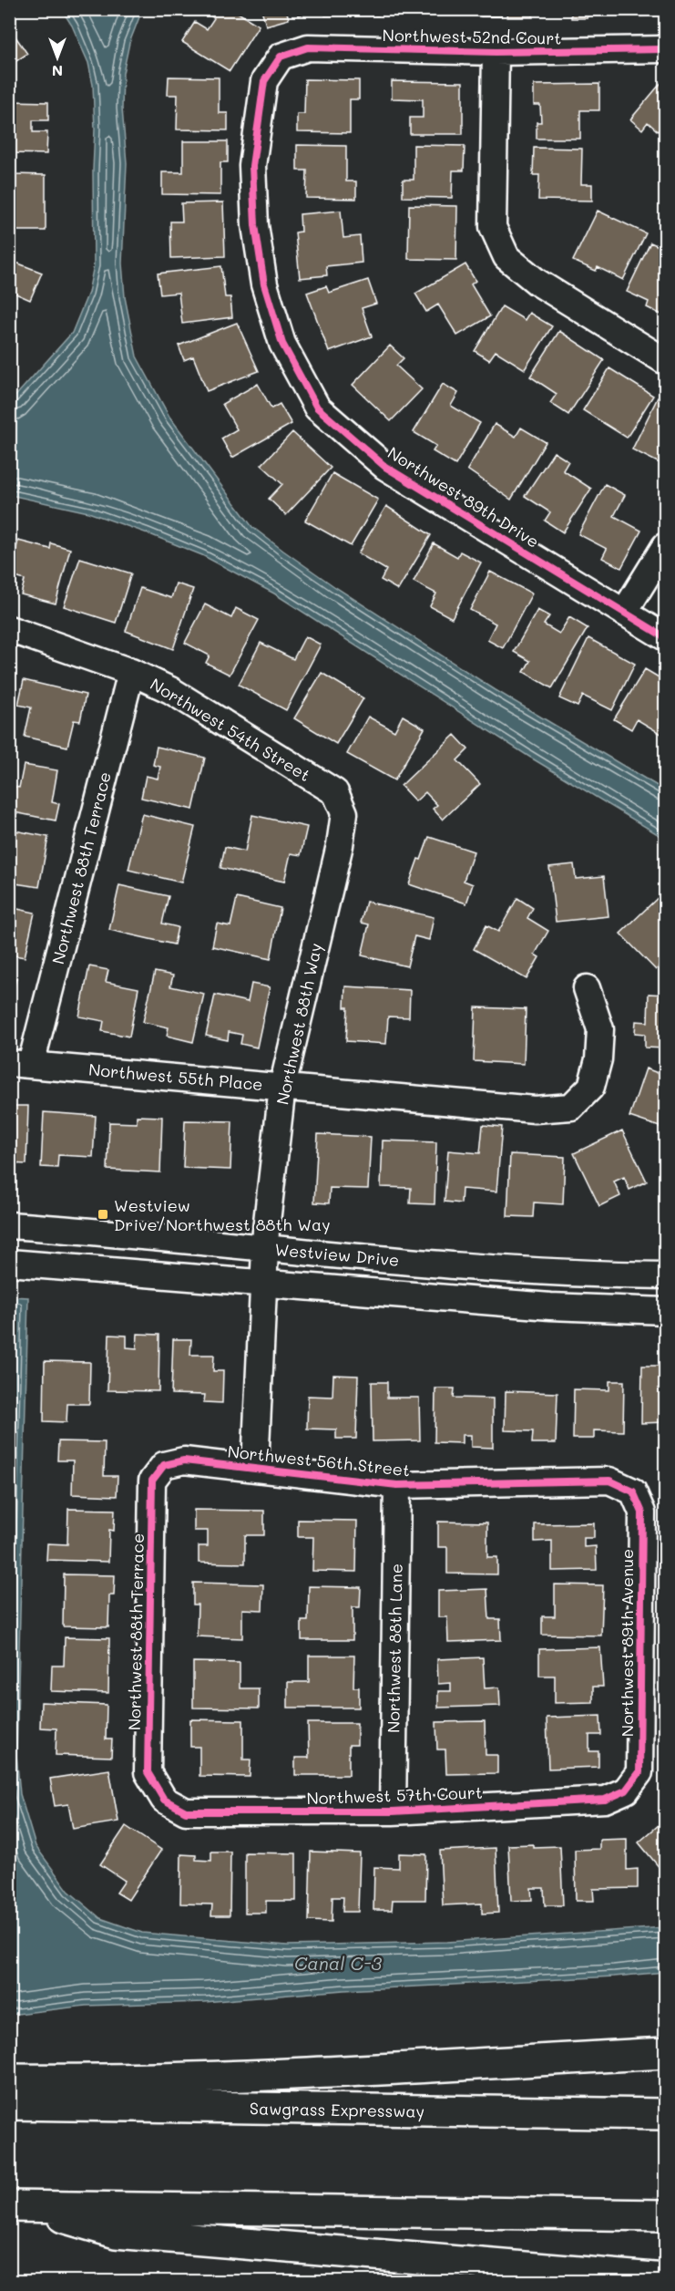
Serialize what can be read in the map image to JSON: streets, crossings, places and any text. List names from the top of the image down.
{
  "streets": {
    "highway": ["Sawgrass Expressway"],
    "street": [
      "Northwest 52nd Court",
      "Northwest 89th Drive",
      "Northwest 54th Street",
      "Northwest 88th Terrace",
      "Northwest 88th Way",
      "Northwest 55th Place",
      "Westview Drive",
      "Northwest 56th Street",
      "Northwest 89th Avenue",
      "Northwest 88th Lane",
      "Northwest 57th Court"
    ]
  },
  "crossings": [
    ["Northwest 52nd Court", "Northwest 89th Drive"],
    ["Northwest 54th Street", "Northwest 88th Terrace"],
    ["Northwest 54th Street", "Northwest 88th Way"],
    ["Northwest 88th Terrace", "Northwest 55th Place"],
    ["Northwest 88th Terrace", "Northwest 56th Street"],
    ["Northwest 88th Terrace", "Northwest 57th Court"],
    ["Northwest 88th Way", "Northwest 55th Place"],
    ["Northwest 88th Way", "Westview Drive"],
    ["Northwest 88th Way", "Northwest 56th Street"],
    ["Northwest 56th Street", "Northwest 89th Avenue"],
    ["Northwest 56th Street", "Northwest 88th Lane"],
    ["Northwest 89th Avenue", "Northwest 57th Court"],
    ["Northwest 88th Lane", "Northwest 57th Court"]
  ],
  "water": ["Canal C-3"],
  "places": {
    "transit": ["Westview Drive/Northwest 88th Way"]
  },
  "north": "bottom"
}
